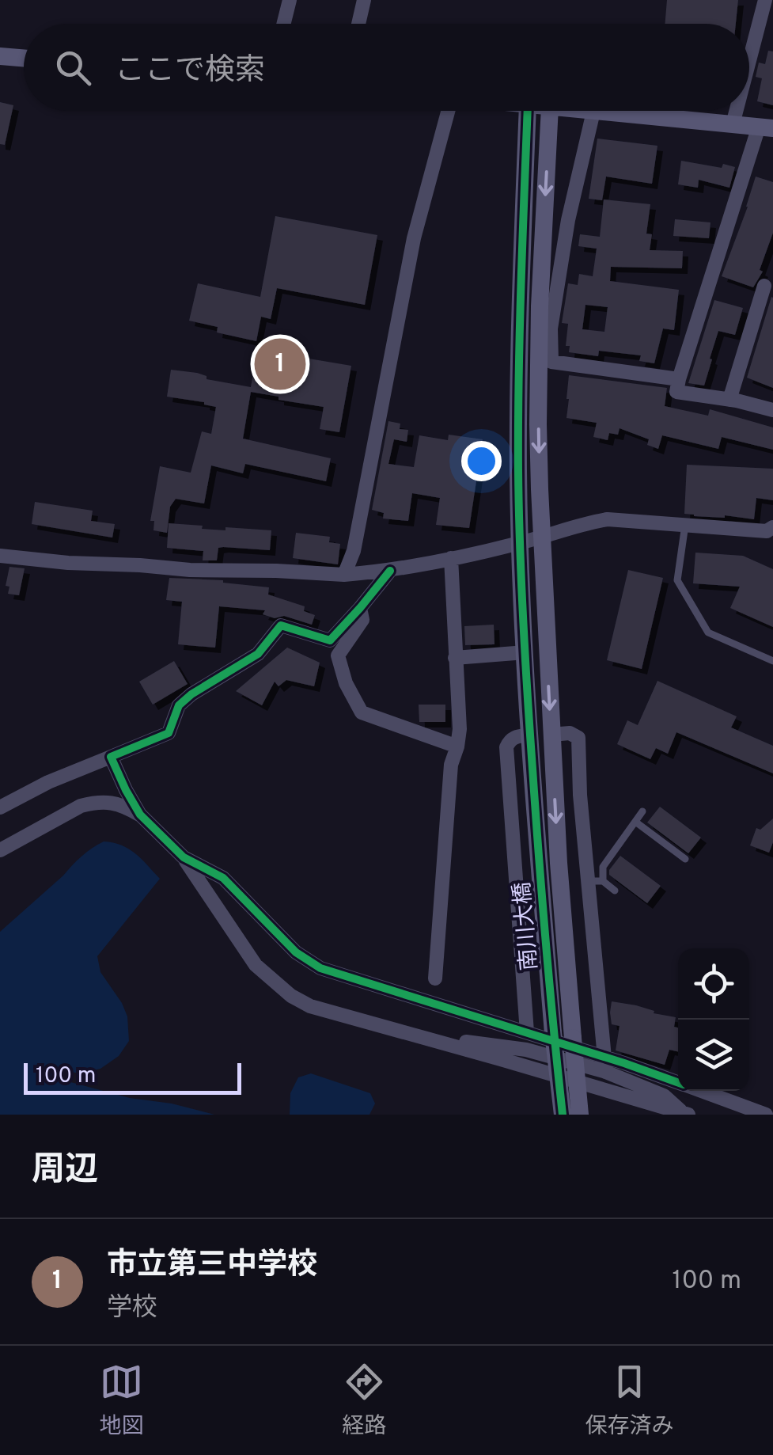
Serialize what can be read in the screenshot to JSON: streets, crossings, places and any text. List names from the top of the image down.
{
  "streets": {
    "street": ["南川大橋"]
  },
  "scale_bar": "100 m",
  "page": {
    "search": "ここで検索",
    "pins": "1",
    "scale": "100 m",
    "heading": "周辺",
    "list": [
      {
        "mark": "1",
        "name": "市立第三中学校",
        "note": "学校",
        "value": "100 m"
      }
    ],
    "nav": ["地図", "経路", "保存済み"]
  }
}
